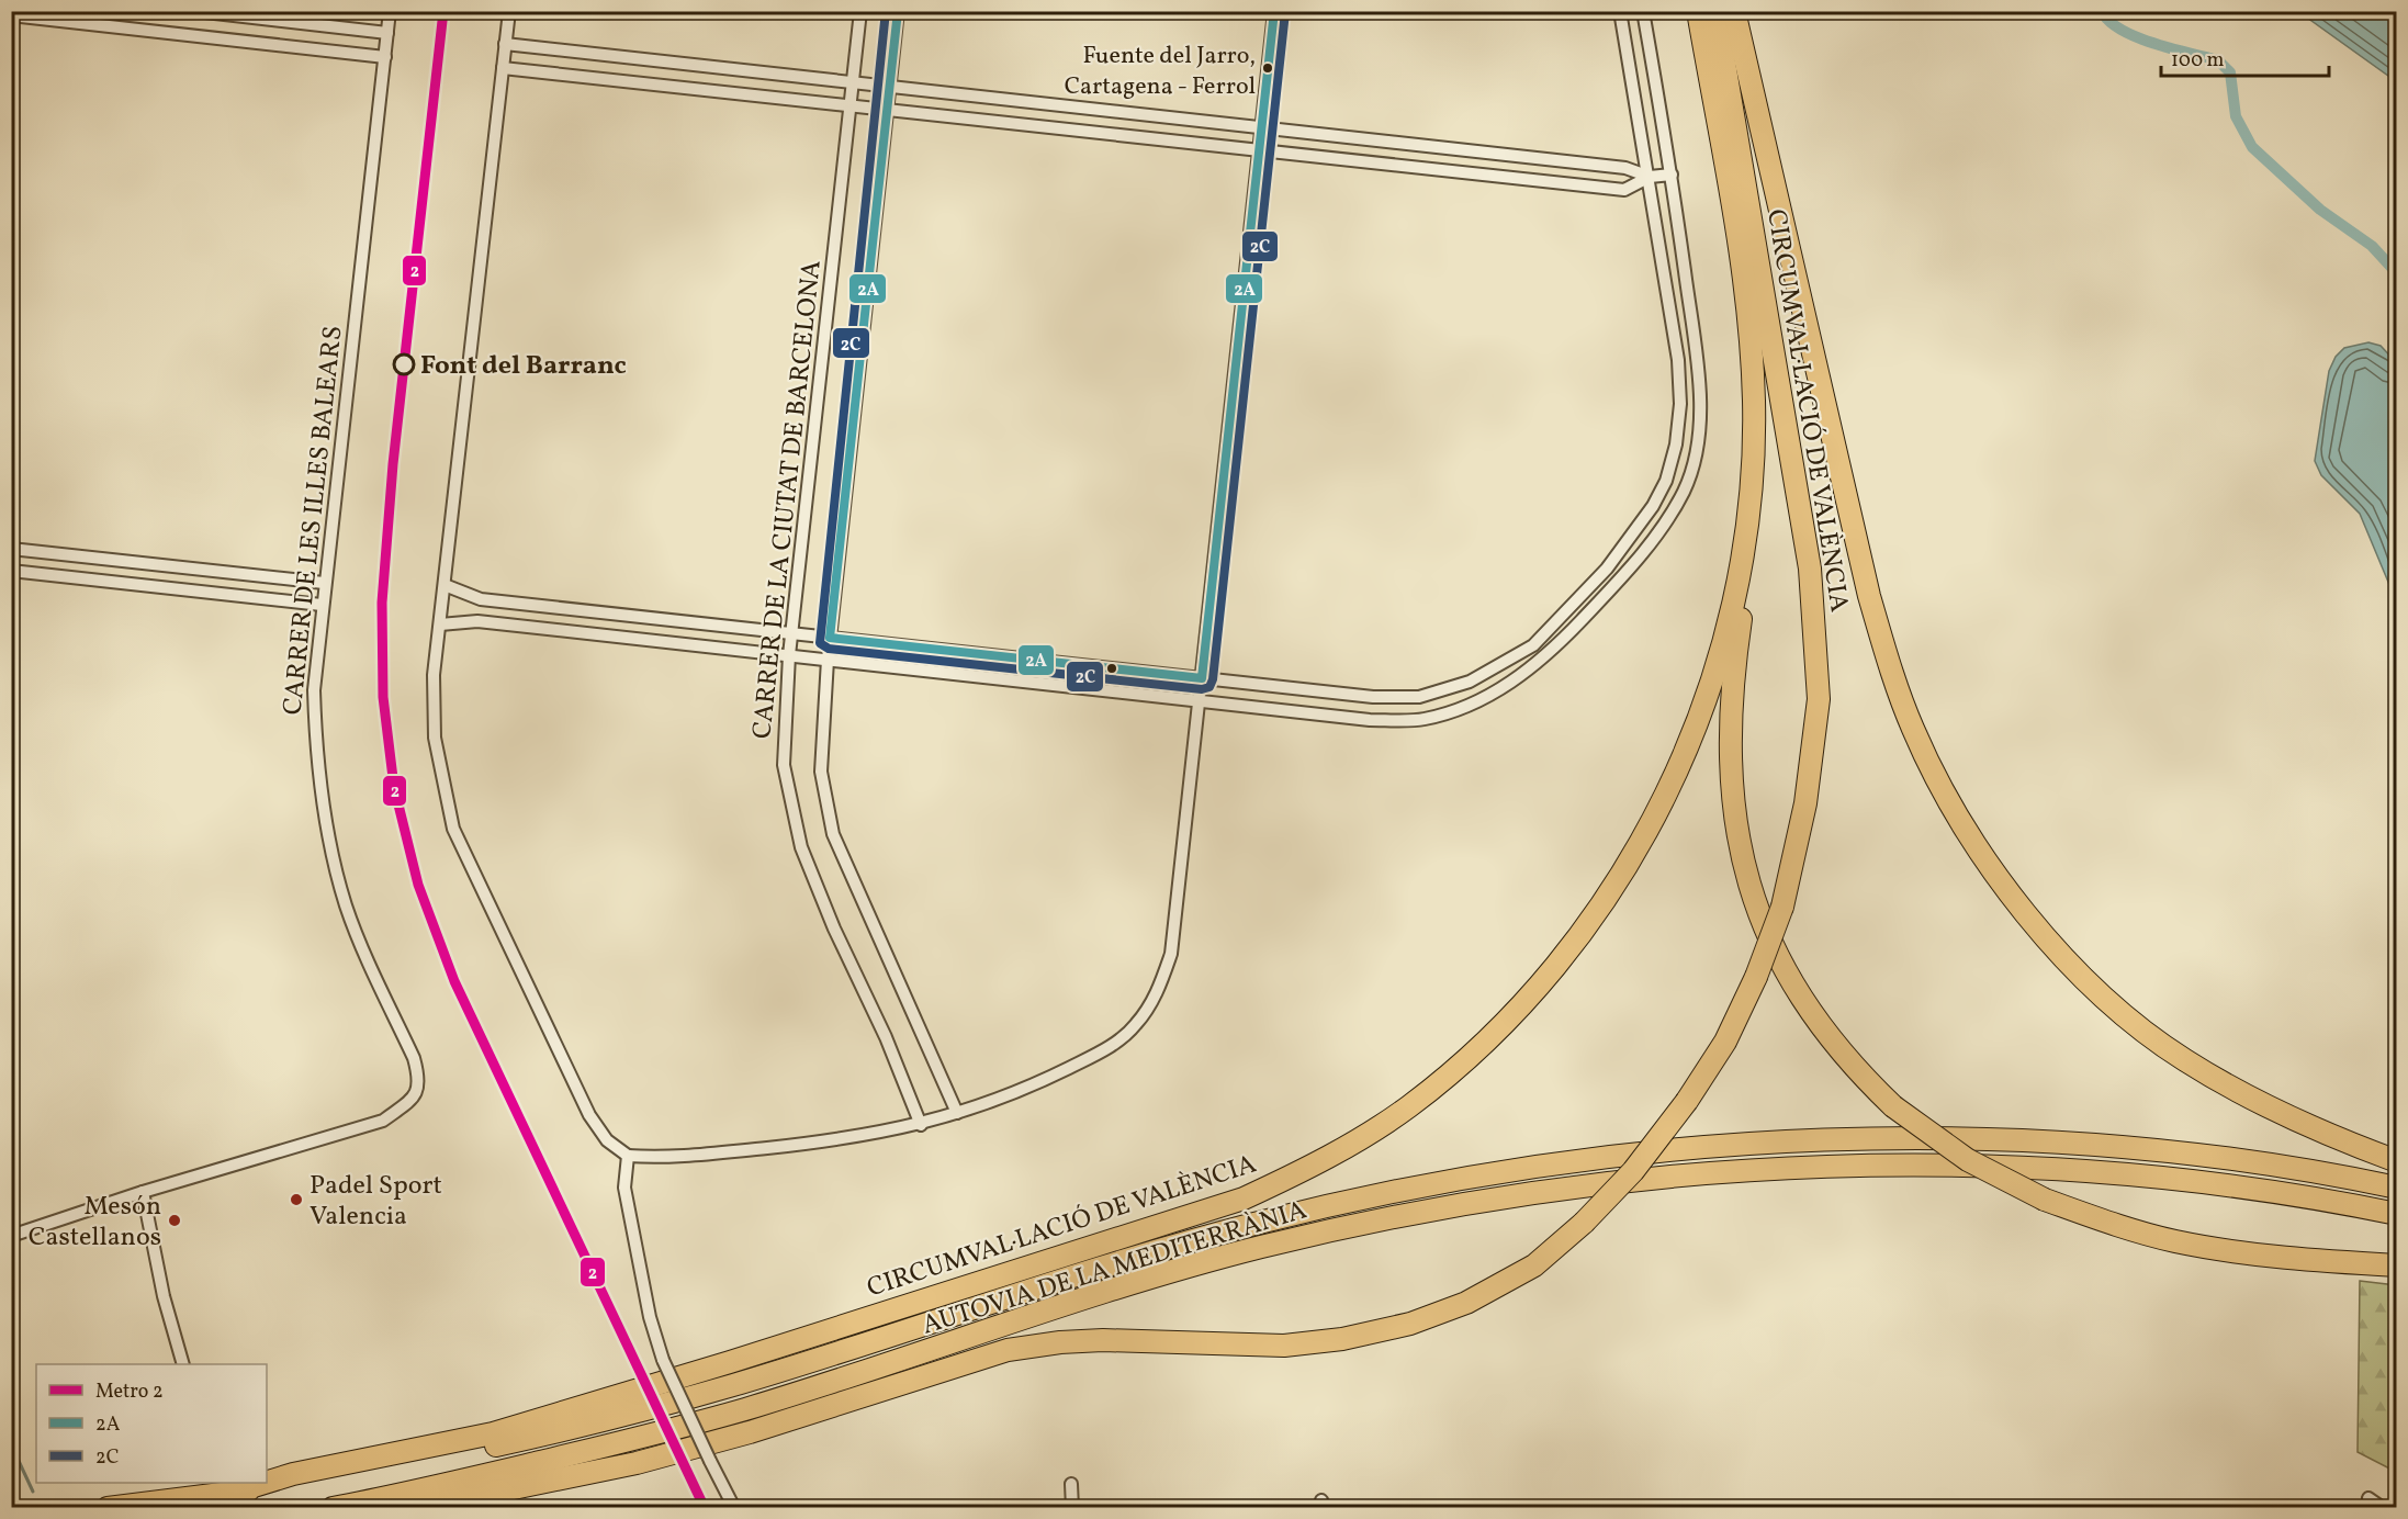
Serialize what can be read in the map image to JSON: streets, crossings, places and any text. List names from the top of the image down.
{
  "streets": {
    "highway": ["CIRCUMVAL·LACIÓ DE VALÈNCIA", "AUTOVIA DE LA MEDITERRÀNIA"],
    "street": ["CARRER DE LA CIUTAT DE BARCELONA", "CARRER DE LES ILLES BALEARS"]
  },
  "crossings": [
    ["CIRCUMVAL·LACIÓ DE VALÈNCIA", "AUTOVIA DE LA MEDITERRÀNIA"]
  ],
  "places": [
    "Fuente del Jarro, Cartagena - Ferrol",
    "Font del Barranc",
    "Padel Sport Valencia",
    "Mesón Castellanos"
  ],
  "lines": ["metro line 2", "transit line 2A", "transit line 2C"],
  "legend": ["Metro 2", "2A", "2C"],
  "scale_bar": "100 m"
}
